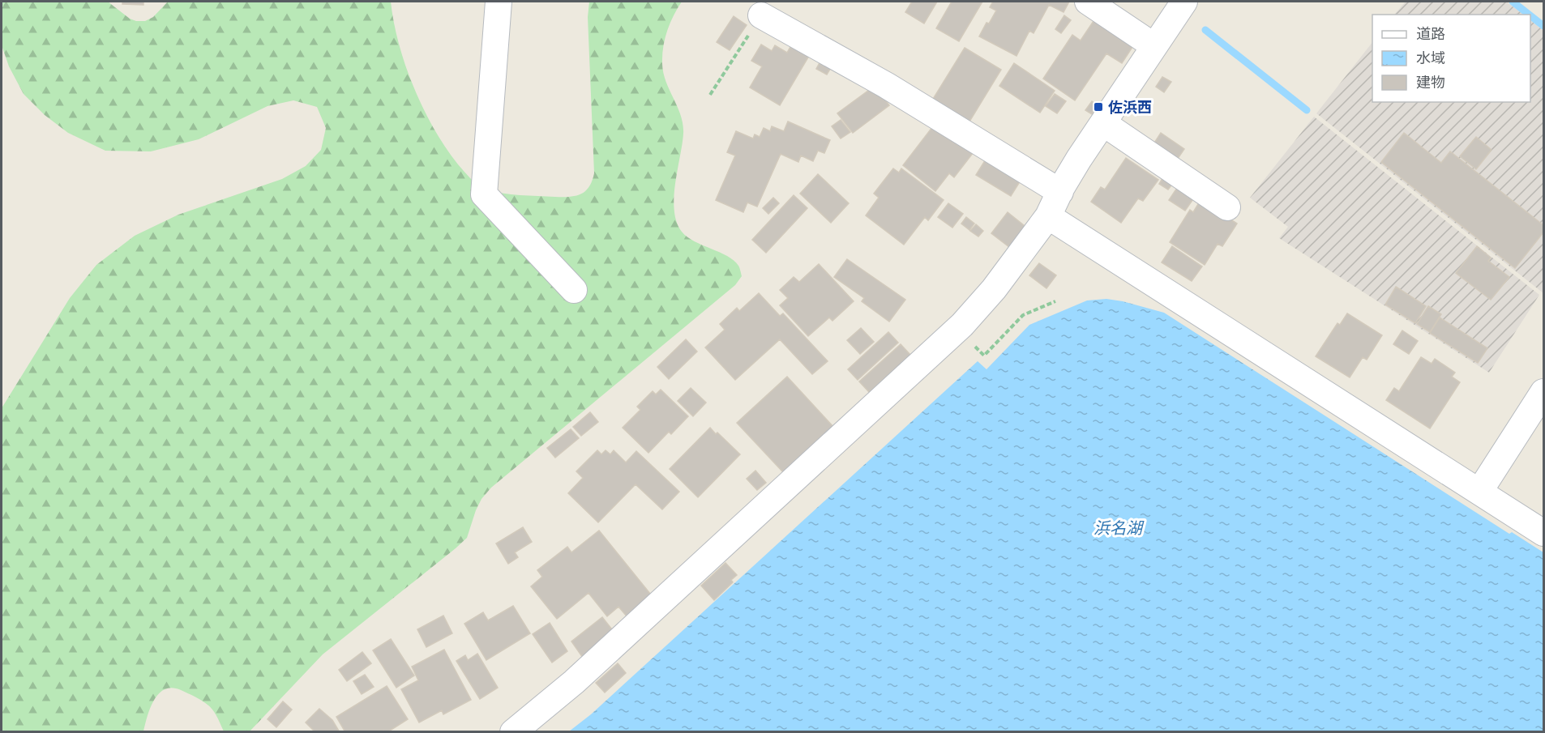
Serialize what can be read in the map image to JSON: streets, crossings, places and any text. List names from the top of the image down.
{
  "water": ["浜名湖"],
  "places": {
    "transit": ["佐浜西"]
  },
  "legend": ["道路", "水域", "建物"]
}
